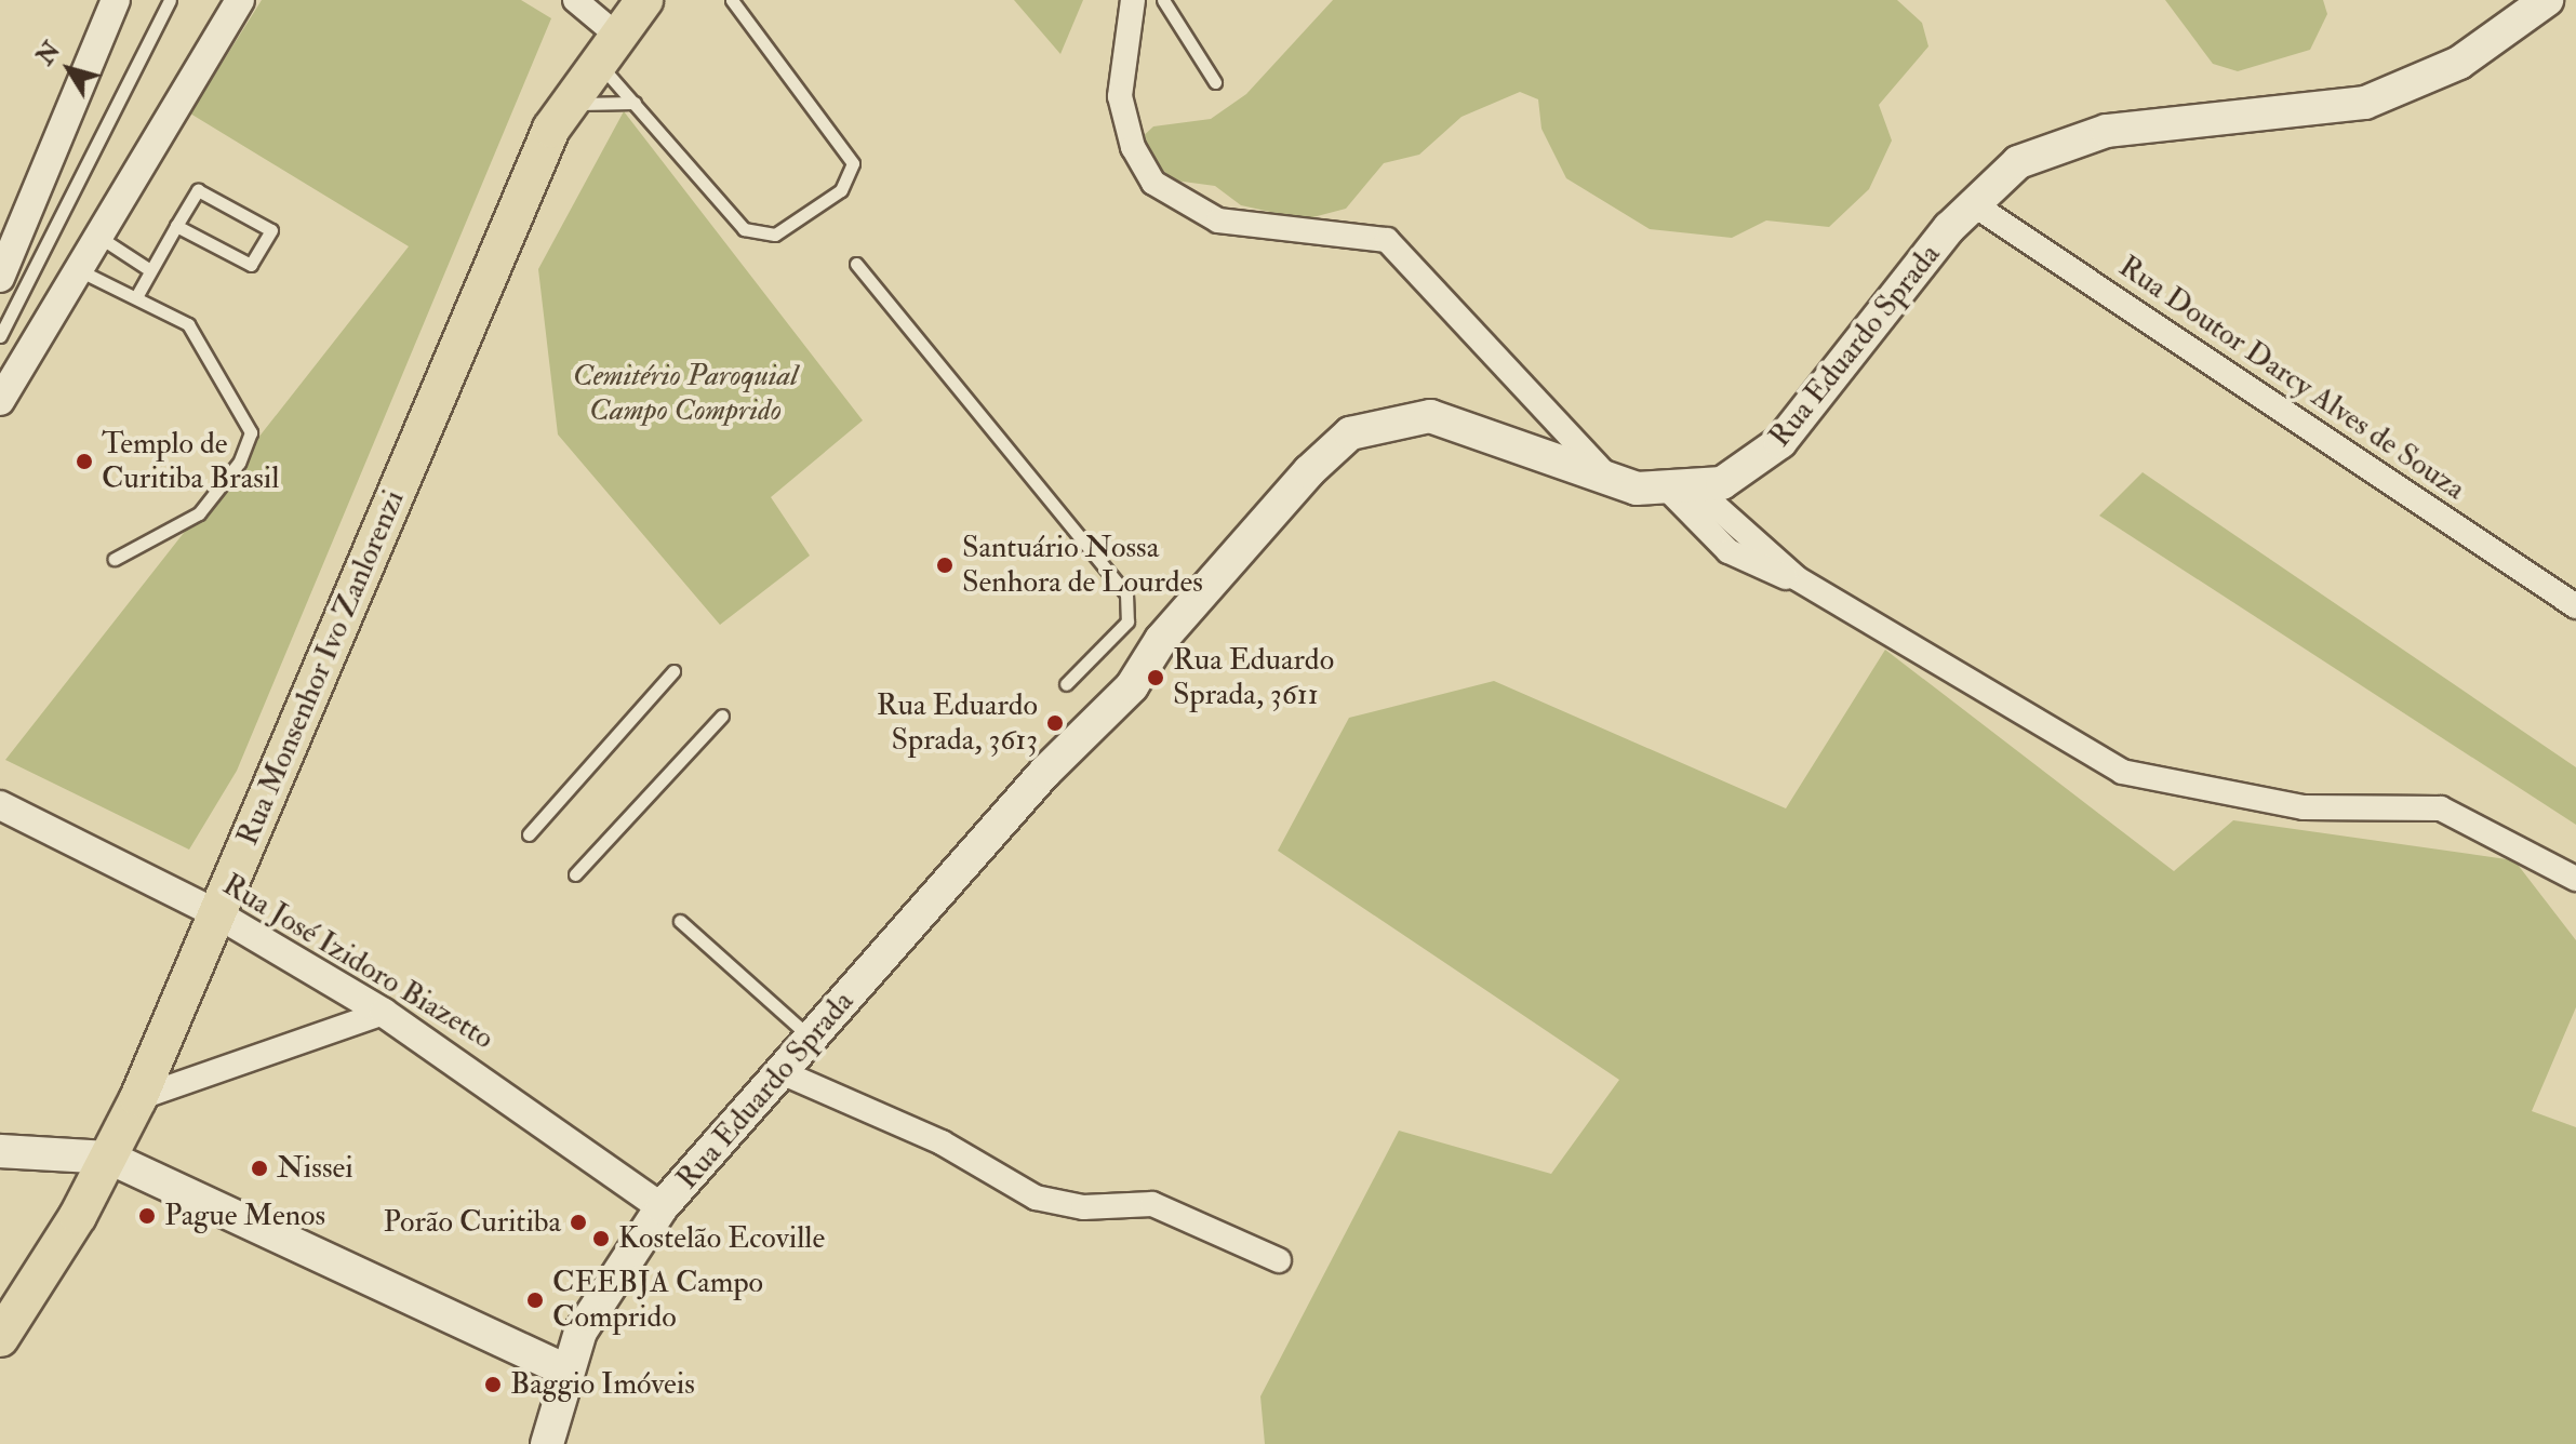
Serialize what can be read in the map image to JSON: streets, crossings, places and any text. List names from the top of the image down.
{
  "streets": {
    "main road": ["Rua Eduardo Sprada", "Rua Monsenhor Ivo Zanlorenzi"],
    "street": ["Rua Doutor Darcy Alves de Souza", "Rua José Izidoro Biazetto"]
  },
  "crossings": [
    ["Rua Eduardo Sprada", "Rua Doutor Darcy Alves de Souza"],
    ["Rua Eduardo Sprada", "Rua José Izidoro Biazetto"],
    ["Rua Monsenhor Ivo Zanlorenzi", "Rua José Izidoro Biazetto"]
  ],
  "parks": ["Cemitério Paroquial Campo Comprido"],
  "places": [
    "Templo de Curitiba Brasil",
    "Santuário Nossa Senhora de Lourdes",
    "Rua Eduardo Sprada, 3611",
    "Rua Eduardo Sprada, 3613",
    "Nissei",
    "Pague Menos",
    "Porão Curitiba",
    "Kostelão Ecoville",
    "CEEBJA Campo Comprido",
    "Baggio Imóveis"
  ],
  "north": "top left"
}
